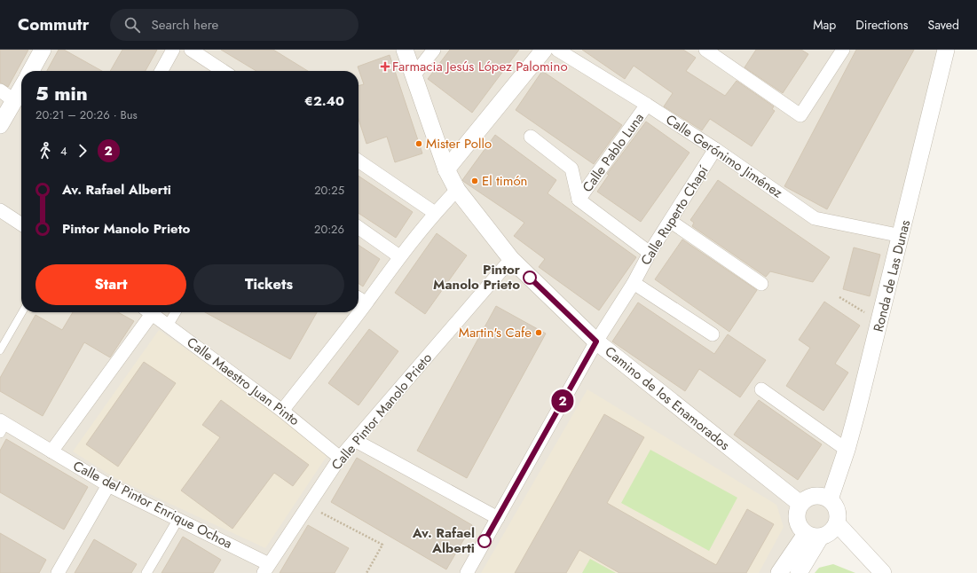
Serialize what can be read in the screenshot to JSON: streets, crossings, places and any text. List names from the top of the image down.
{
  "streets": {
    "street": [
      "Calle Pablo Luna",
      "Calle Gerónimo Jiménez",
      "Calle Ruperto Chapí",
      "Ronda de Las Dunas",
      "Calle Maestro Juan Pinto",
      "Camino de los Enamorados",
      "Calle Pintor Manolo Prieto",
      "Calle del Pintor Enrique Ochoa"
    ]
  },
  "crossings": [
    ["Calle Pablo Luna", "Calle Gerónimo Jiménez"],
    ["Calle Gerónimo Jiménez", "Calle Ruperto Chapí"],
    ["Calle Gerónimo Jiménez", "Ronda de Las Dunas"],
    ["Calle Ruperto Chapí", "Camino de los Enamorados"],
    ["Ronda de Las Dunas", "Camino de los Enamorados"],
    ["Calle Maestro Juan Pinto", "Calle Pintor Manolo Prieto"],
    ["Camino de los Enamorados", "Calle Pintor Manolo Prieto"],
    ["Calle Pintor Manolo Prieto", "Calle del Pintor Enrique Ochoa"]
  ],
  "places": {
    "health": ["Farmacia Jesús López Palomino"],
    "other": [
      "Mister Pollo",
      "El timón",
      "Pintor Manolo Prieto",
      "Martin's Cafe",
      "Av. Rafael Alberti"
    ]
  },
  "lines": ["bus line 2"],
  "page": {
    "header": "Commutr",
    "search": "Search here",
    "nav": ["Map", "Directions", "Saved"],
    "on_map": "2",
    "heading": ["5 min", "20:21 – 20:26 · Bus", "€2.40"],
    "legs": ["4", "2"],
    "list": [
      {
        "name": "Av. Rafael Alberti",
        "value": "20:25"
      },
      {
        "name": "Pintor Manolo Prieto",
        "value": "20:26"
      }
    ],
    "buttons": ["Start", "Tickets"]
  }
}
